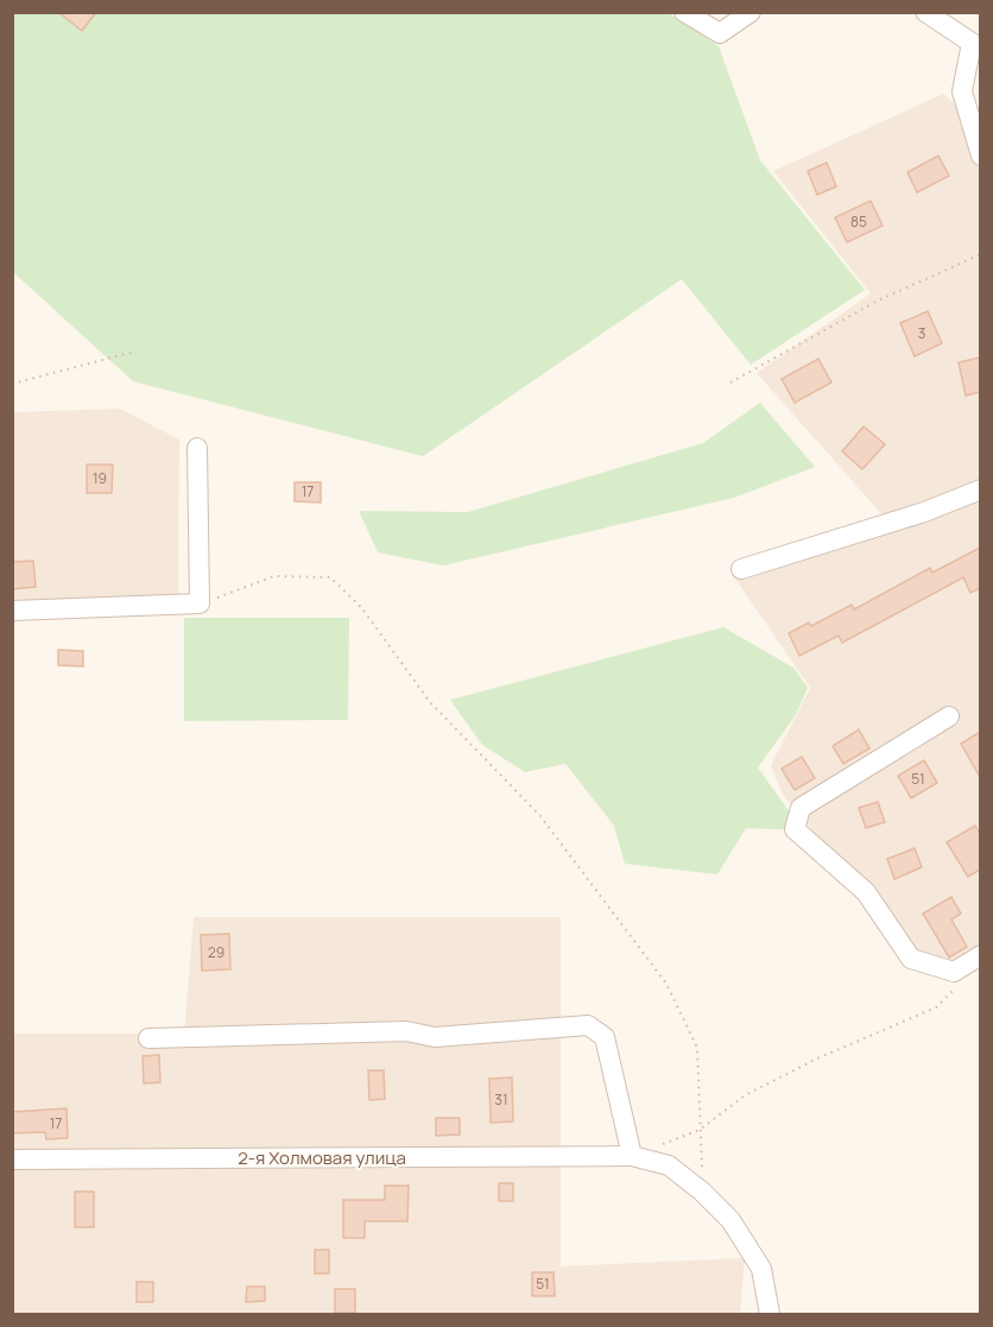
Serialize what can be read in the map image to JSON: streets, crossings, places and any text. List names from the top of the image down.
{
  "streets": {
    "street": ["2-я Холмовая улица"]
  },
  "house_numbers": [
    "85",
    "3",
    "19",
    "17",
    "51",
    "29",
    "31",
    "17",
    "51"
  ]
}
